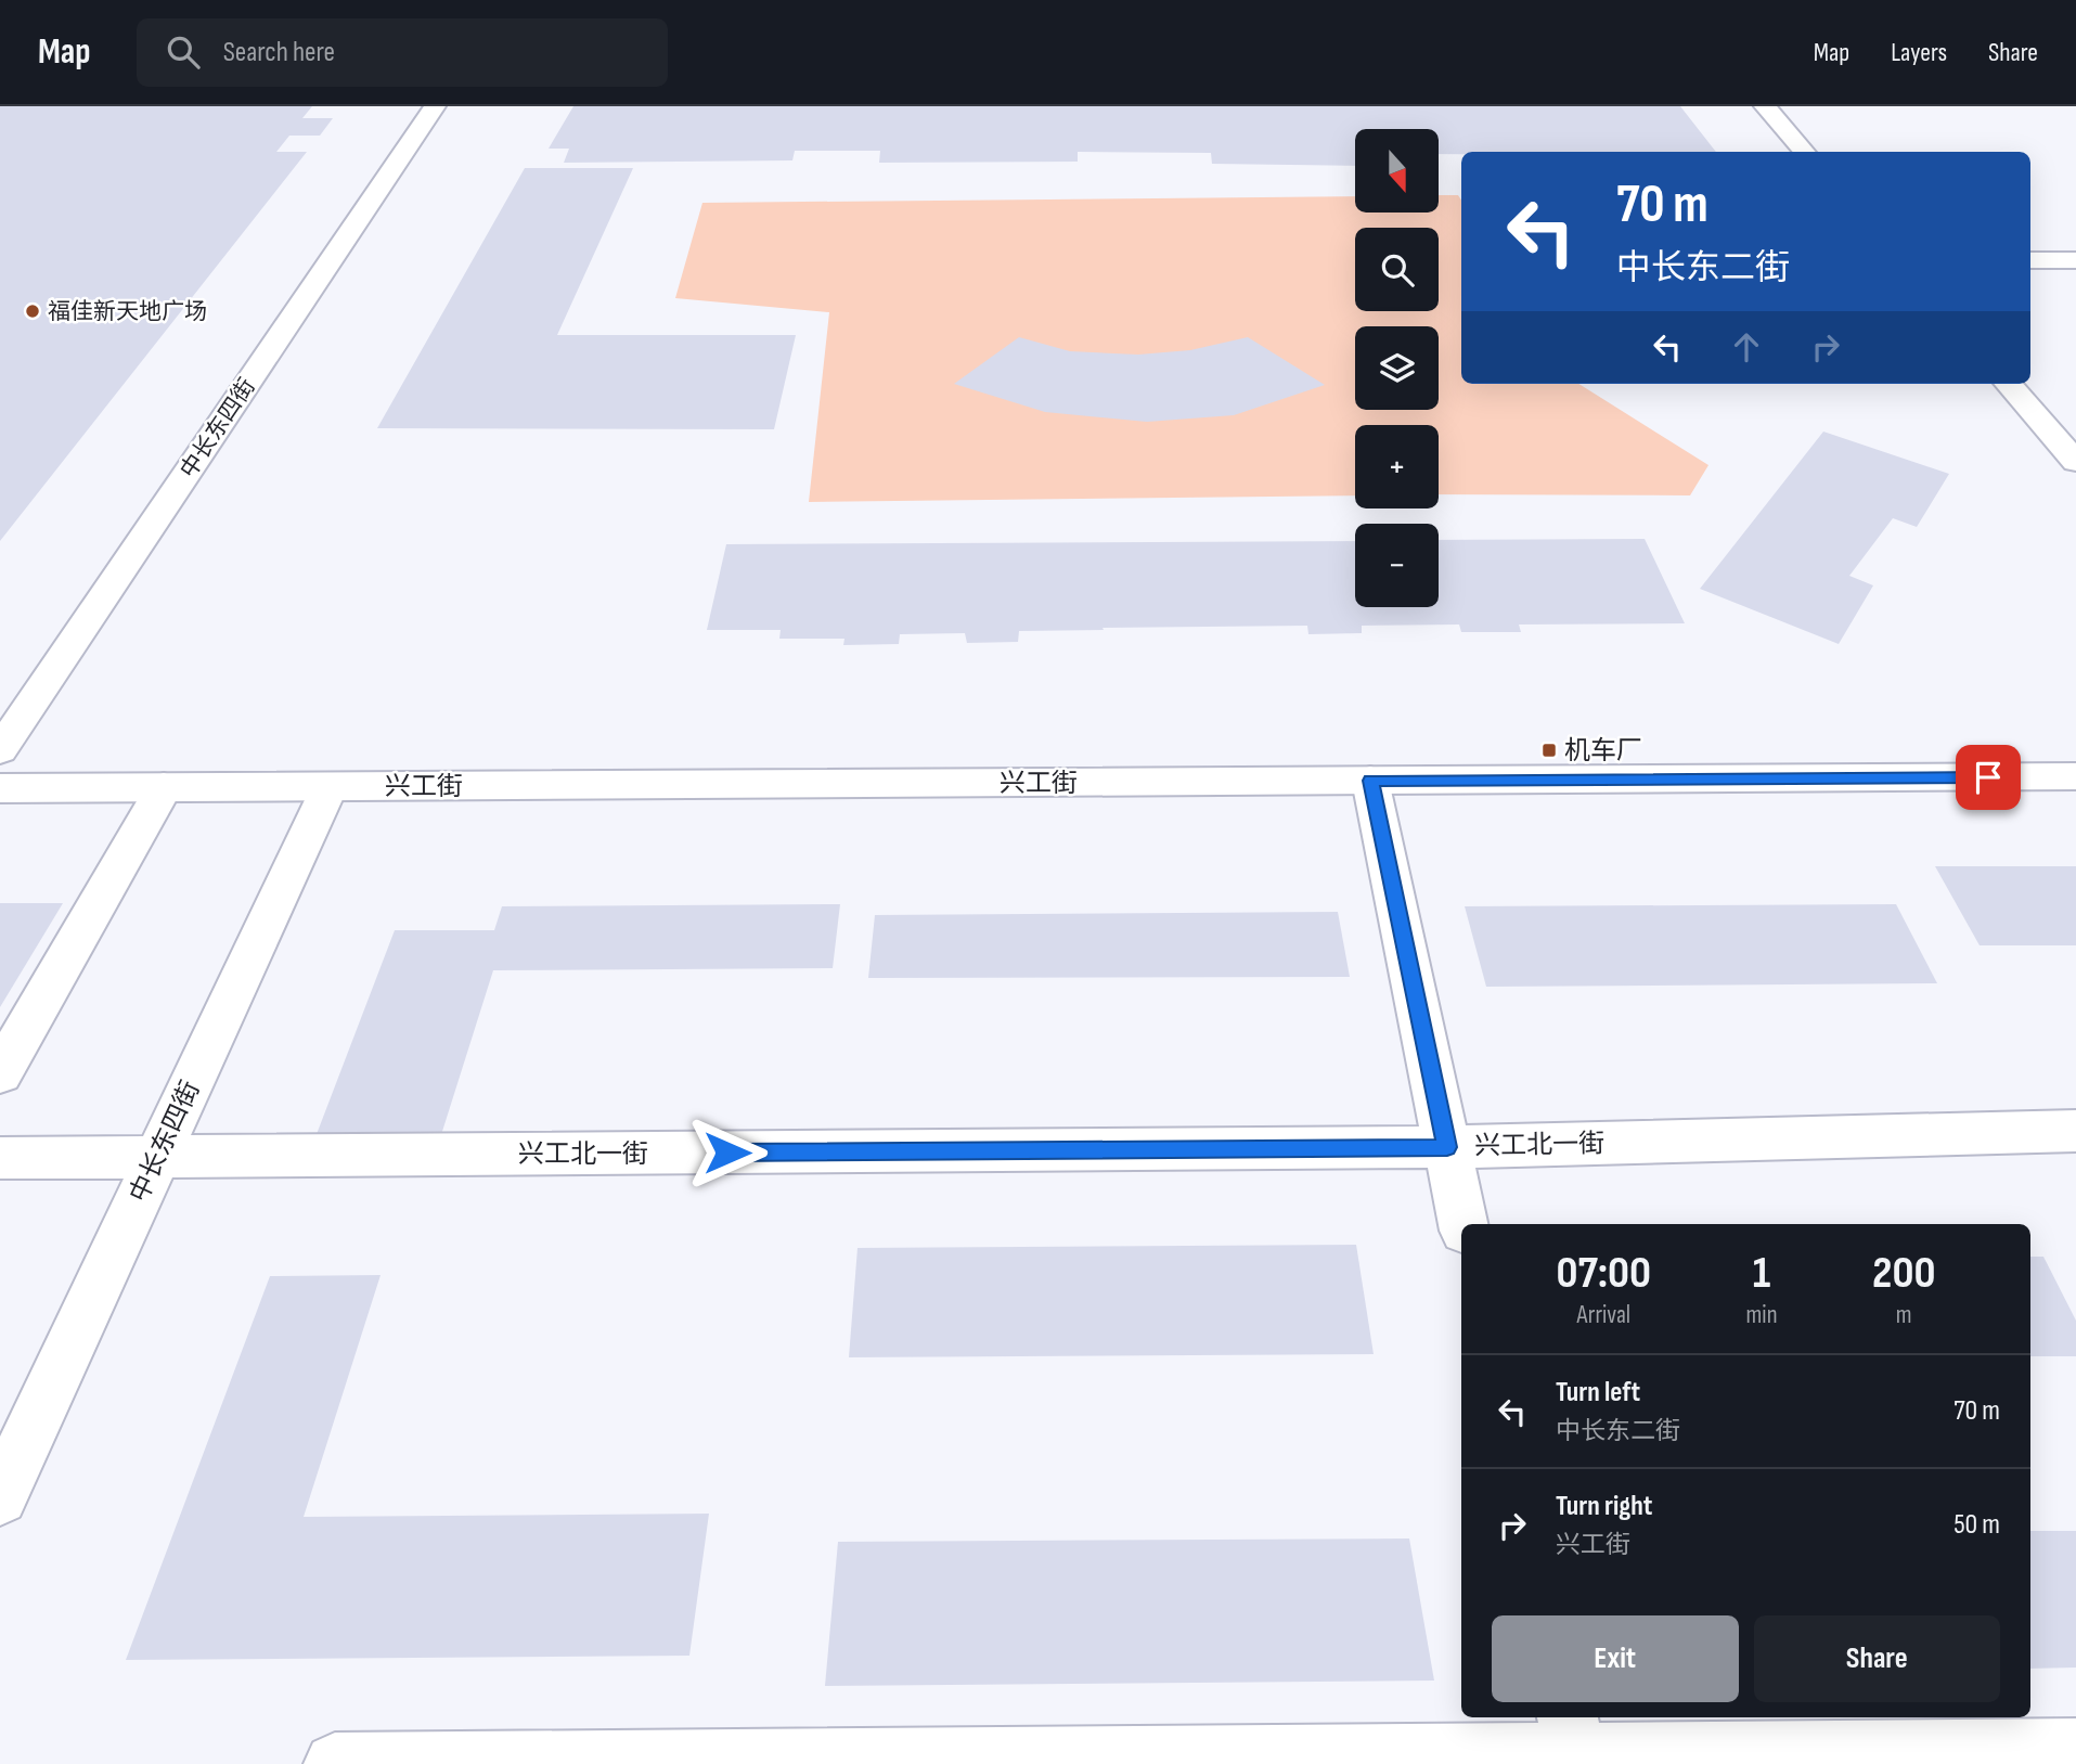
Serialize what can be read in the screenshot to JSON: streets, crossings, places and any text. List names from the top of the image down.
{
  "streets": {
    "street": ["中长东四街", "兴工街", "兴工北一街"]
  },
  "crossings": [
    ["中长东四街", "兴工街"],
    ["中长东四街", "兴工北一街"]
  ],
  "places": {
    "other": ["福佳新天地广场"],
    "transit": ["机车厂"]
  },
  "north": "bottom",
  "page": {
    "header": "Map",
    "search": "Search here",
    "nav": ["Map", "Layers", "Share"],
    "map_buttons": ["+", "−"],
    "turn": ["70 m", "中长东二街"],
    "eta": [
      "07:00",
      "Arrival",
      "1",
      "min",
      "200",
      "m"
    ],
    "list": [
      {
        "name": "Turn left",
        "note": "中长东二街",
        "value": "70 m"
      },
      {
        "name": "Turn right",
        "note": "兴工街",
        "value": "50 m"
      }
    ],
    "buttons": ["Exit", "Share"]
  }
}
